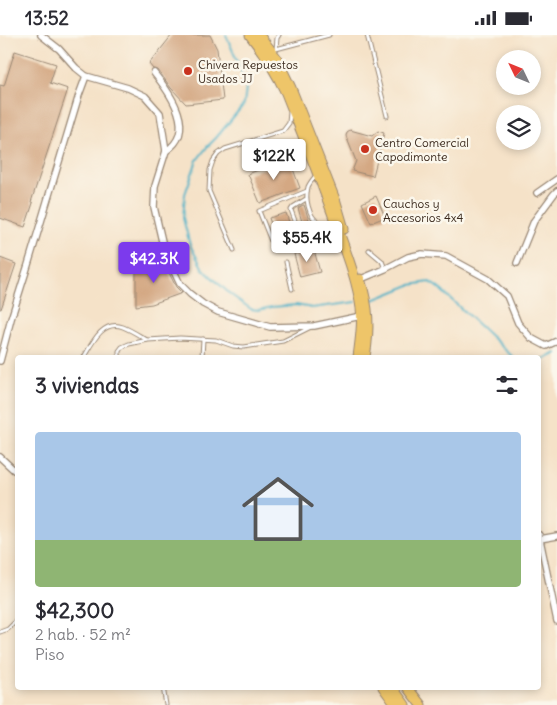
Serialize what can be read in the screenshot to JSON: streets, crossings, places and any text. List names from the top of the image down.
{
  "places": ["Chivera Repuestos Usados JJ", "Centro Comercial Capodimonte", "Cauchos y Accesorios 4x4"],
  "north": "top left",
  "page": {
    "status": "13:52",
    "price": ["$122K", "$55.4K", "$42.3K"],
    "heading": "3 viviendas",
    "list": [
      {
        "name": "$42,300",
        "note": "2 hab. · 52 m² · Piso"
      }
    ]
  }
}
